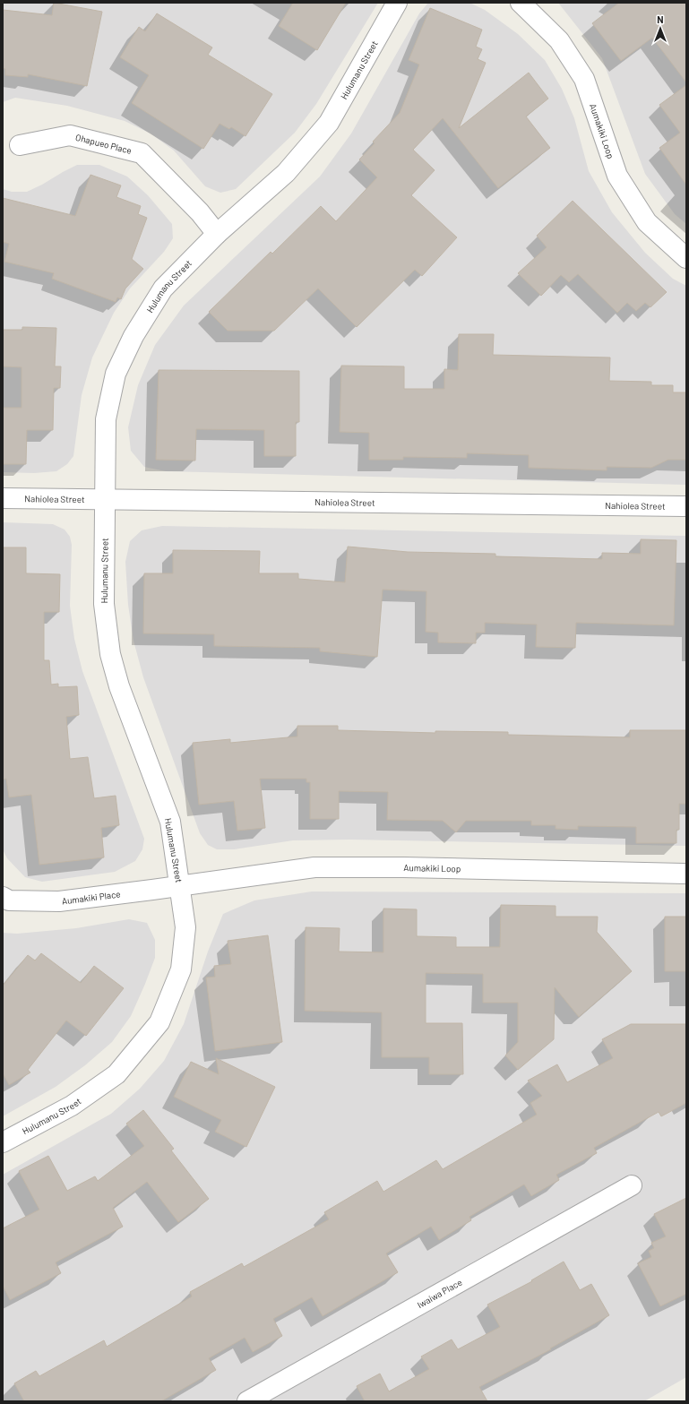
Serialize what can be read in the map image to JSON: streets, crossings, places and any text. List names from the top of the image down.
{
  "streets": {
    "street": [
      "Hulumanu Street",
      "Aumakiki Loop",
      "Ohapueo Place",
      "Nahiolea Street",
      "Aumakiki Place",
      "Iwaiwa Place"
    ]
  },
  "crossings": [
    ["Hulumanu Street", "Aumakiki Loop"],
    ["Hulumanu Street", "Ohapueo Place"],
    ["Hulumanu Street", "Nahiolea Street"],
    ["Hulumanu Street", "Aumakiki Place"],
    ["Aumakiki Loop", "Aumakiki Place"]
  ],
  "north": "top"
}
